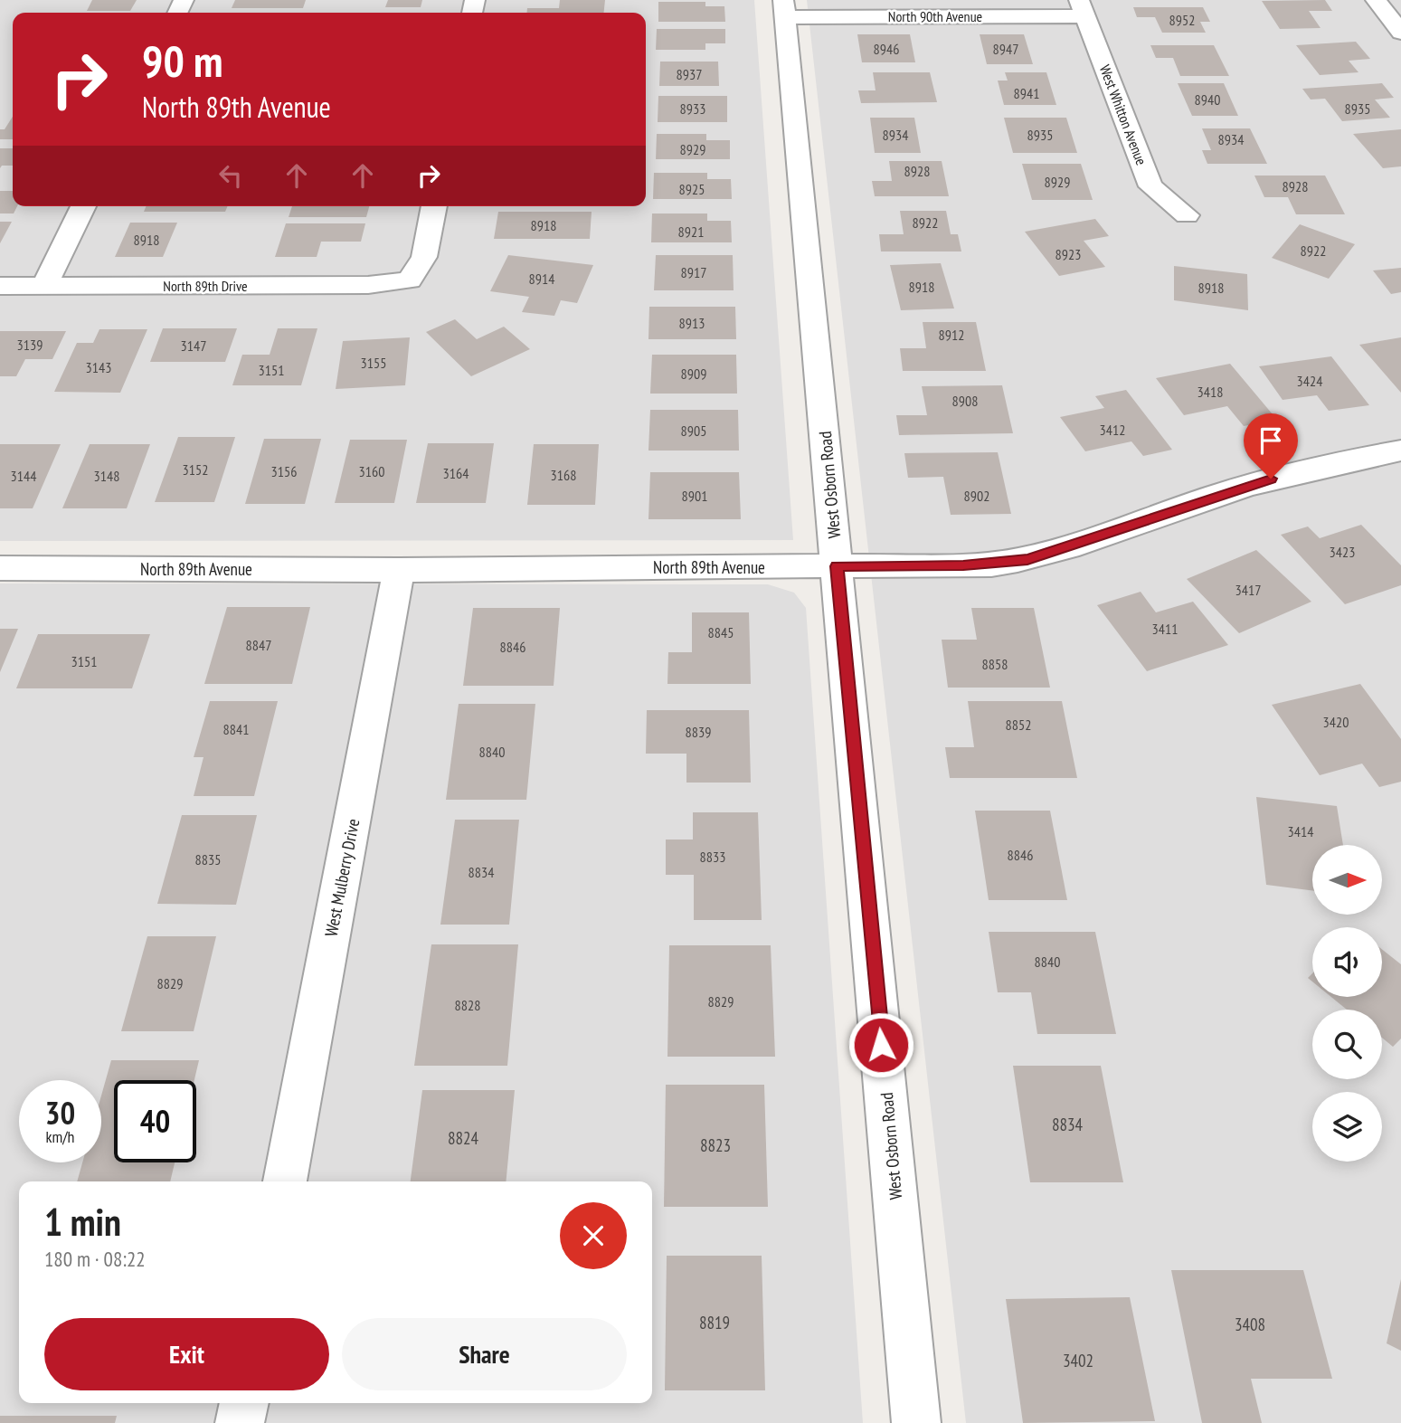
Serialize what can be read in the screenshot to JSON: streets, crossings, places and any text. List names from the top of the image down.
{
  "streets": {
    "street": [
      "North 90th Avenue",
      "West Whitton Avenue",
      "North 89th Drive",
      "West Osborn Road",
      "North 89th Avenue",
      "West Mulberry Drive"
    ]
  },
  "crossings": [
    ["North 90th Avenue", "West Whitton Avenue"],
    ["North 90th Avenue", "West Osborn Road"],
    ["West Osborn Road", "North 89th Avenue"],
    ["North 89th Avenue", "West Mulberry Drive"]
  ],
  "house_numbers": [
    "8952",
    "8946",
    "8947",
    "8937",
    "8941",
    "8940",
    "8933",
    "8935",
    "8934",
    "8935",
    "8934",
    "8929",
    "8928",
    "8929",
    "8928",
    "8925",
    "8922",
    "8918",
    "8921",
    "8918",
    "8922",
    "8923",
    "8917",
    "8914",
    "8918",
    "8918",
    "8913",
    "8912",
    "3139",
    "3147",
    "3155",
    "3143",
    "3151",
    "8909",
    "3424",
    "3418",
    "8908",
    "3412",
    "8905",
    "3152",
    "3156",
    "3160",
    "3164",
    "3168",
    "3144",
    "3148",
    "8901",
    "8902",
    "3423",
    "3417",
    "3411",
    "8845",
    "8847",
    "8846",
    "3151",
    "8858",
    "3420",
    "8852",
    "8841",
    "8839",
    "8840",
    "3414",
    "8846",
    "8833",
    "8835",
    "8834",
    "8840",
    "8829",
    "8829",
    "8828",
    "8834",
    "8824",
    "8823",
    "8819",
    "3408",
    "3402"
  ],
  "north": "right",
  "page": {
    "turn": ["90 m", "North 89th Avenue"],
    "speed": "30 km/h",
    "limit": "40",
    "heading": ["1 min", "180 m · 08:22"],
    "buttons": ["Exit", "Share"]
  }
}
